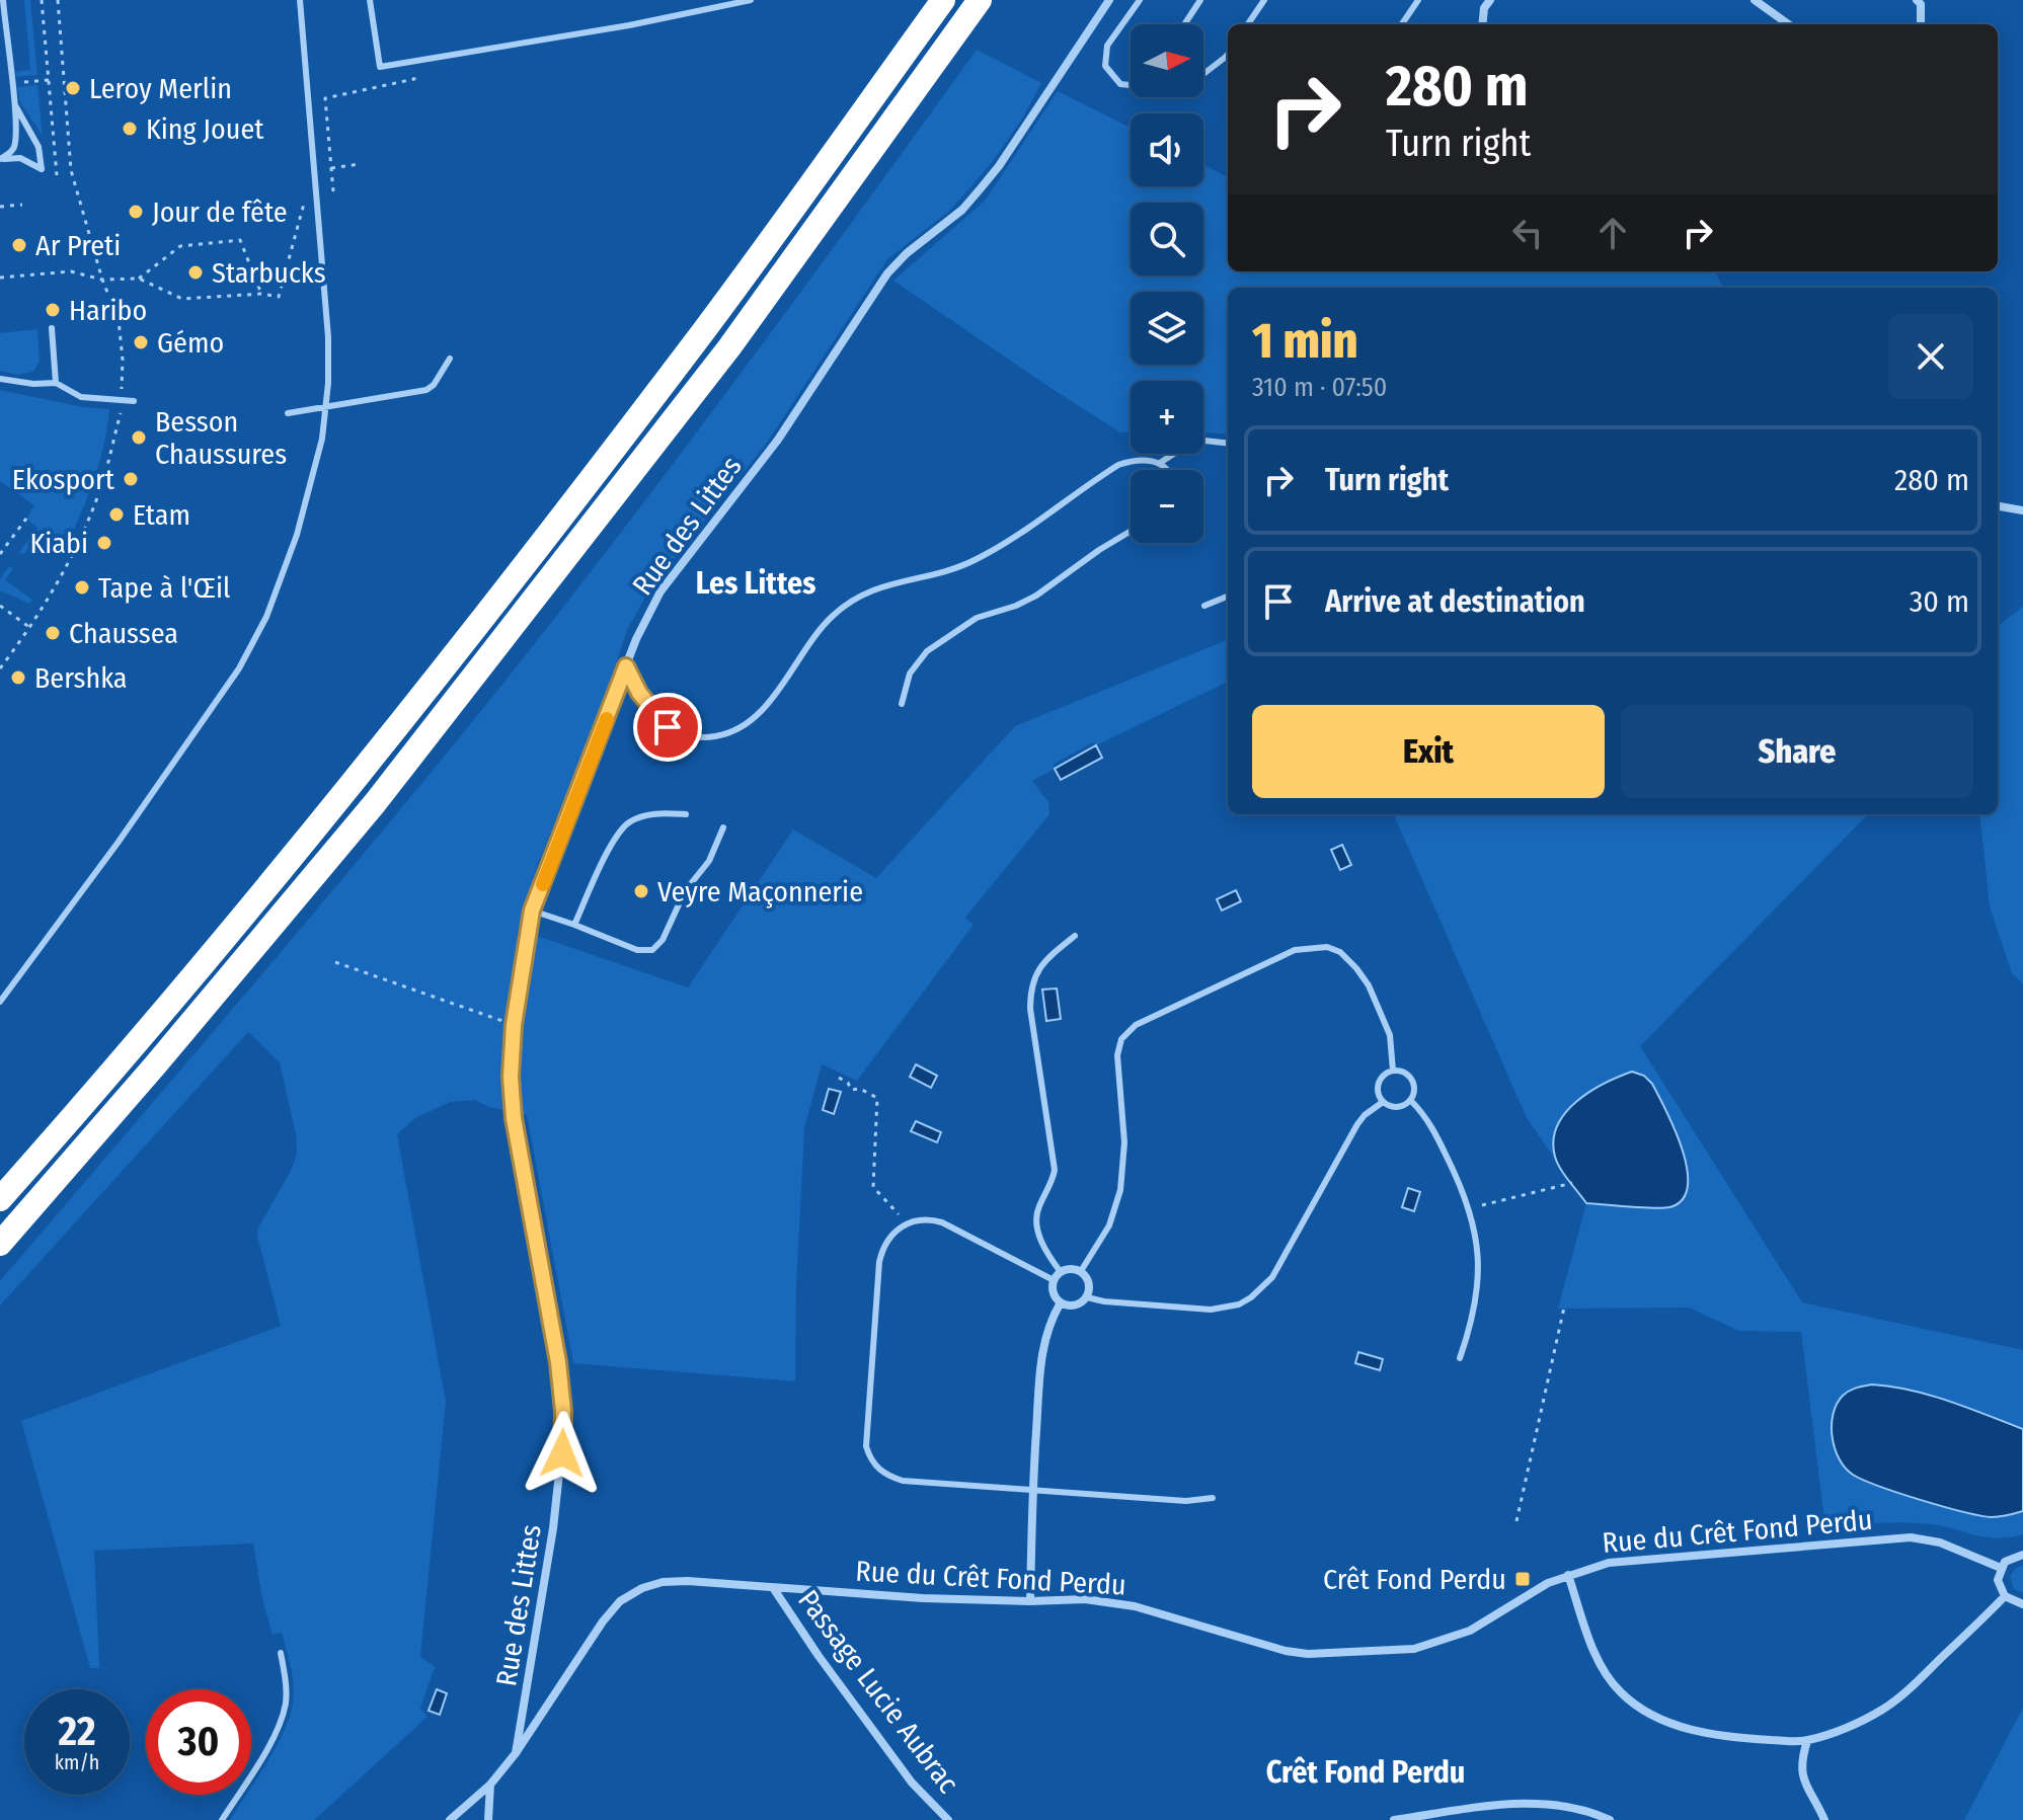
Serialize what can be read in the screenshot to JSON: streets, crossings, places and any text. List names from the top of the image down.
{
  "streets": {
    "street": ["Rue des Littes", "Rue du Crêt Fond Perdu", "Passage Lucie Aubrac"]
  },
  "crossings": [
    ["Rue des Littes", "Rue du Crêt Fond Perdu"],
    ["Rue du Crêt Fond Perdu", "Passage Lucie Aubrac"]
  ],
  "districts": ["Les Littes", "Crêt Fond Perdu"],
  "places": {
    "other": [
      "Leroy Merlin",
      "King Jouet",
      "Jour de fête",
      "Ar Preti",
      "Starbucks",
      "Haribo",
      "Gémo",
      "Besson Chaussures",
      "Ekosport",
      "Etam",
      "Kiabi",
      "Tape à l'Œil",
      "Chaussea",
      "Bershka",
      "Veyre Maçonnerie"
    ],
    "transit": ["Crêt Fond Perdu"]
  },
  "north": "right",
  "page": {
    "map_buttons": ["+", "−"],
    "turn": ["280 m", "Turn right"],
    "heading": ["1 min", "310 m · 07:50"],
    "list": [
      {
        "name": "Turn right",
        "value": "280 m"
      },
      {
        "name": "Arrive at destination",
        "value": "30 m"
      }
    ],
    "buttons": ["Exit", "Share"],
    "speed": "22 km/h",
    "limit": "30"
  }
}
